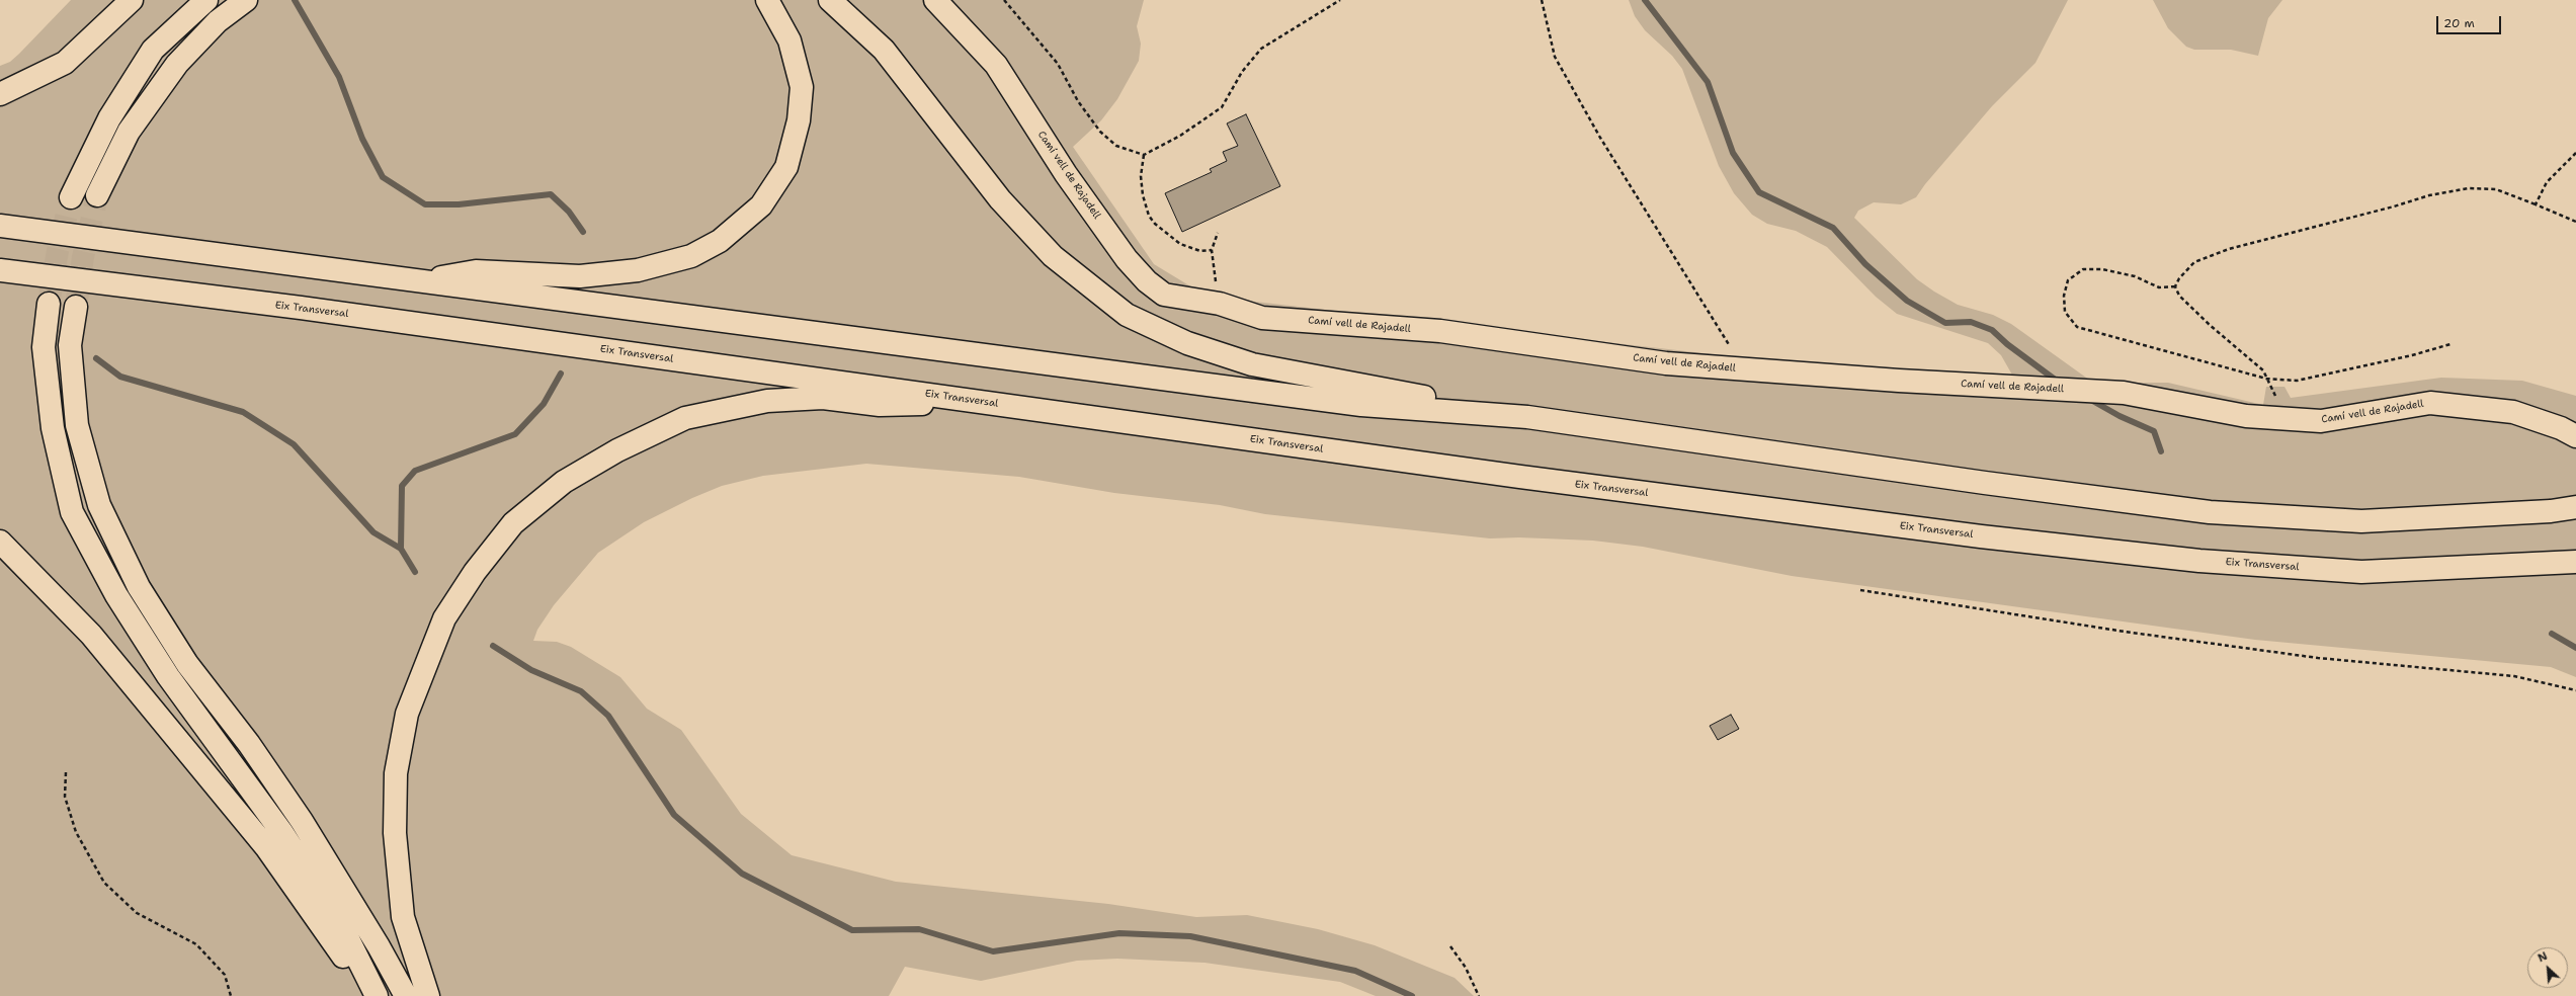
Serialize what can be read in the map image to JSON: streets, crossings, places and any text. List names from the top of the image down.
{
  "streets": {
    "main road": ["Camí vell de Rajadell", "Eix Transversal"]
  },
  "scale_bar": "20 m",
  "north": "top left"
}
